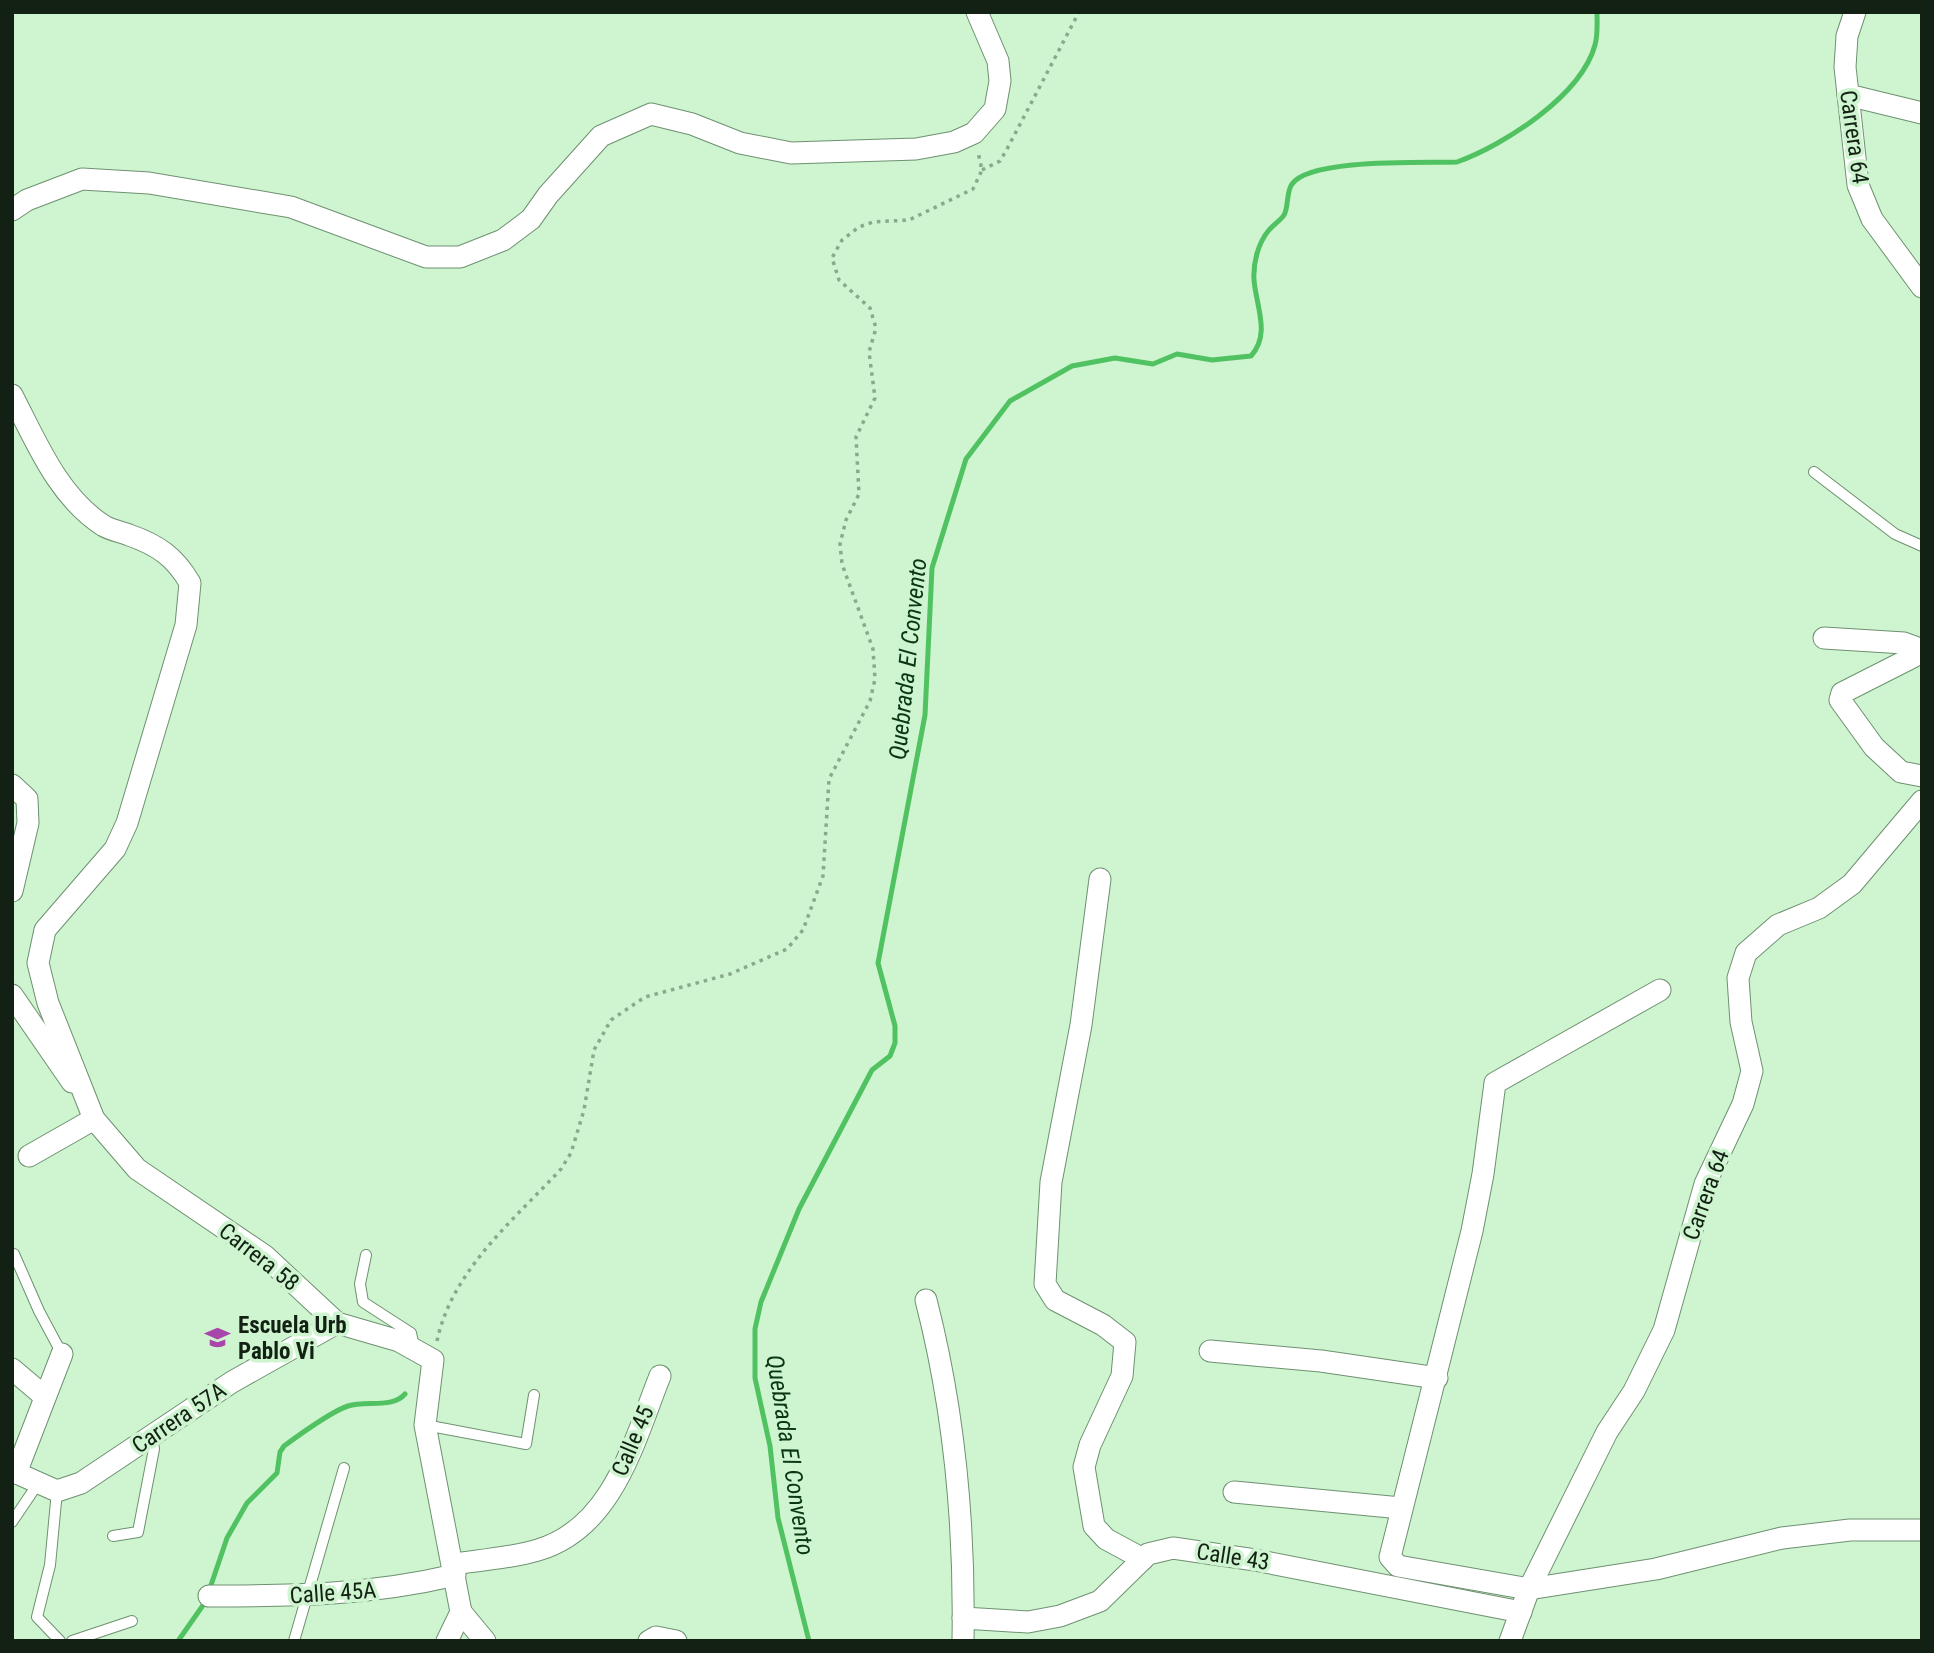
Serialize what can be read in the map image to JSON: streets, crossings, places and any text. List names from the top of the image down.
{
  "streets": {
    "street": [
      "Carrera 64",
      "Carrera 58",
      "Carrera 57A",
      "Calle 45",
      "Calle 43",
      "Calle 45A"
    ]
  },
  "crossings": [
    ["Carrera 64", "Calle 43"],
    ["Carrera 58", "Carrera 57A"],
    ["Calle 45", "Calle 45A"]
  ],
  "water": ["Quebrada El Convento"],
  "places": {
    "school or university": ["Escuela Urb Pablo Vi"]
  }
}
